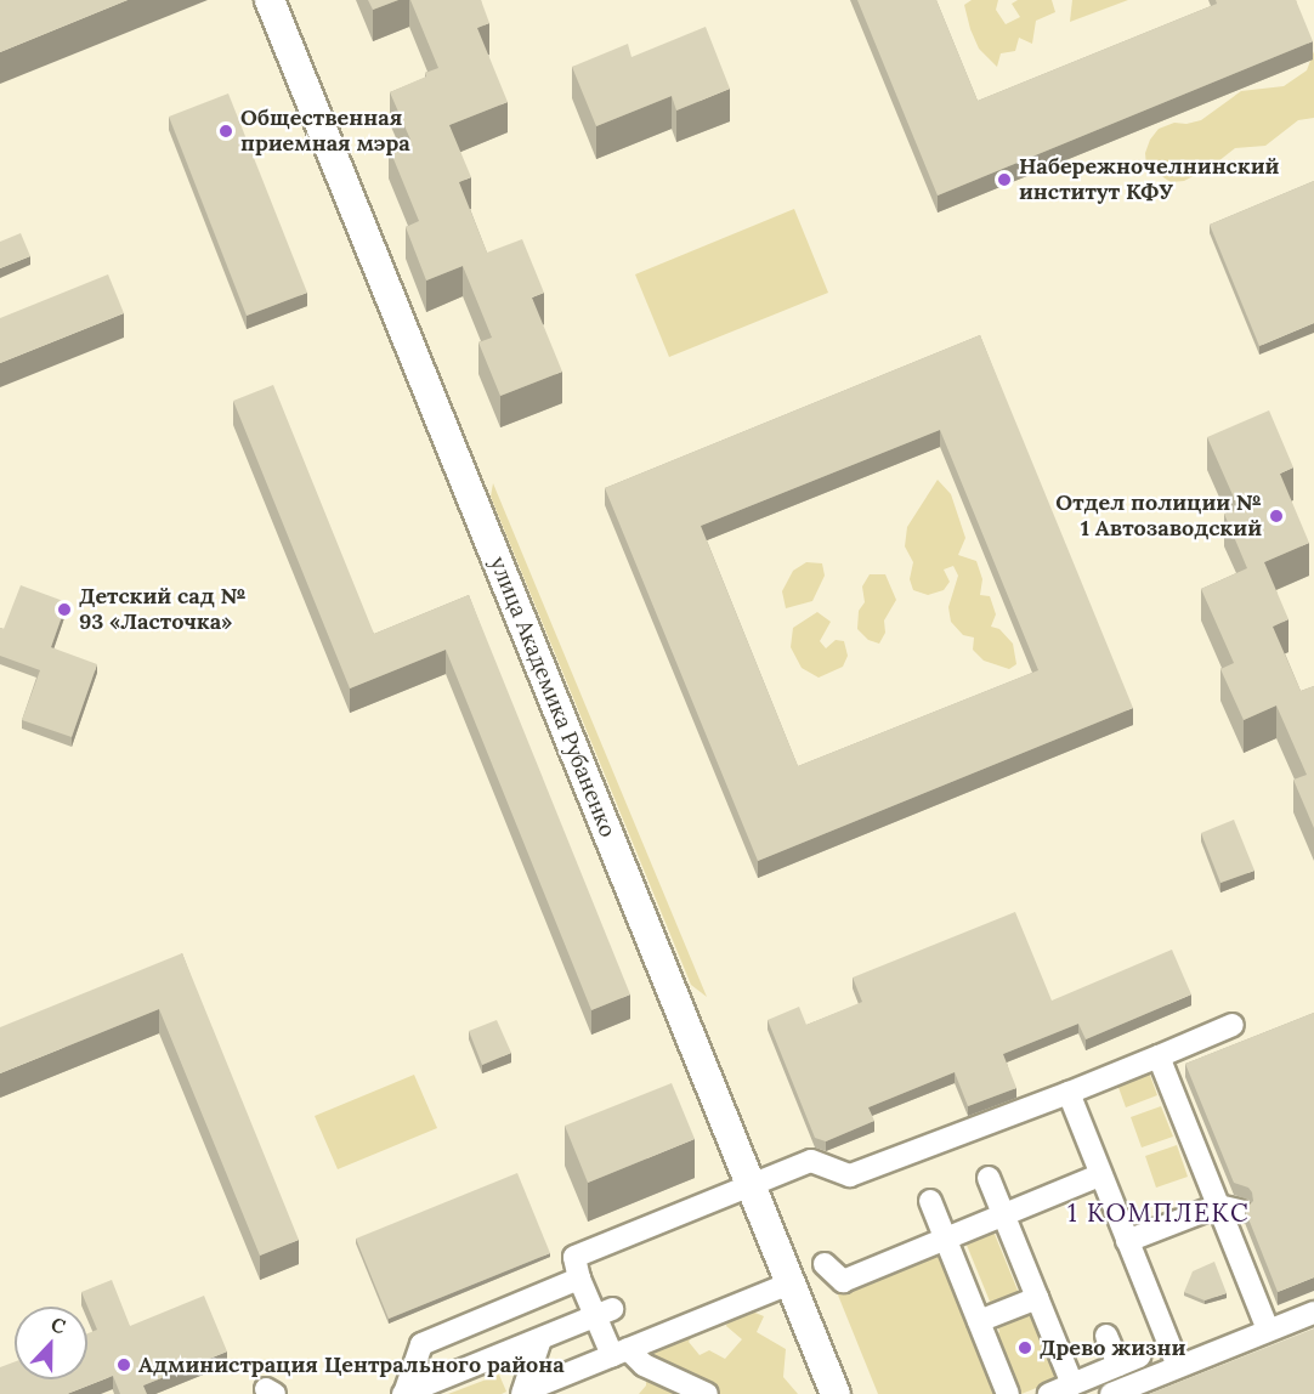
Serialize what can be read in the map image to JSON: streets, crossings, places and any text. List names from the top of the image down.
{
  "streets": {
    "street": ["улица Академика Рубаненко"]
  },
  "districts": ["1 КОМПЛЕКС"],
  "places": [
    "Общественная приемная мэра",
    "Набережночелнинский институт КФУ",
    "Отдел полиции № 1 Автозаводский",
    "Детский сад № 93 «Ласточка»",
    "Древо жизни",
    "Администрация Центрального района"
  ],
  "north": "top"
}
